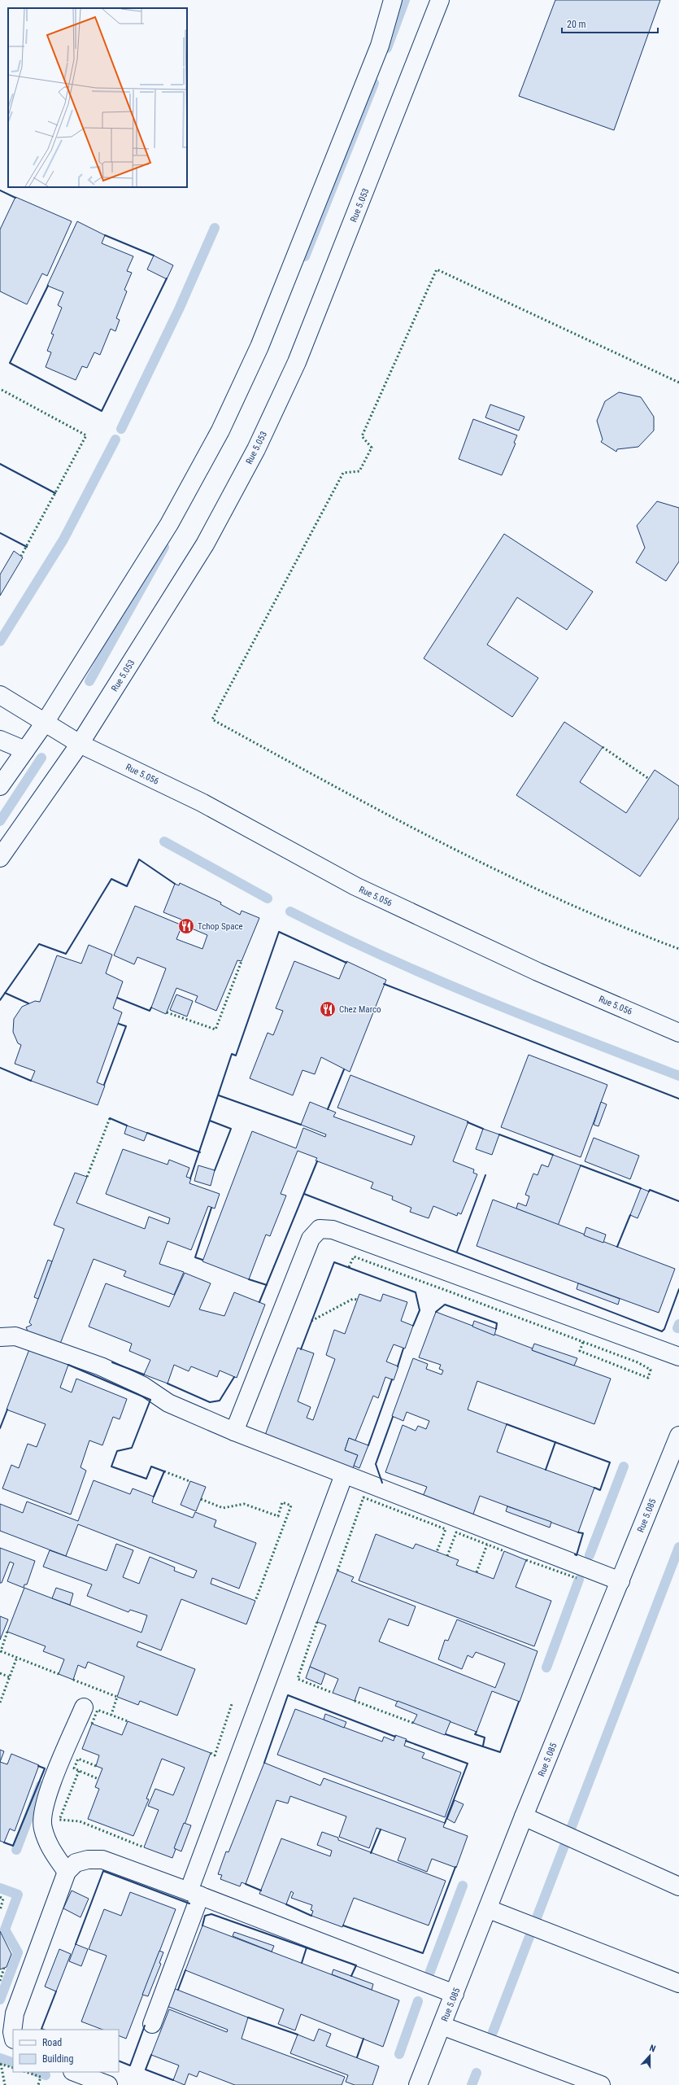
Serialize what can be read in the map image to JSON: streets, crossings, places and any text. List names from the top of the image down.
{
  "streets": {
    "street": ["Rue 5.053", "Rue 5.056", "Rue 5.085"]
  },
  "crossings": [
    ["Rue 5.053", "Rue 5.056"]
  ],
  "places": {
    "restaurant": ["Tchop Space", "Chez Marco"]
  },
  "legend": ["Road", "Building"],
  "scale_bar": "20 m",
  "north": "top"
}
